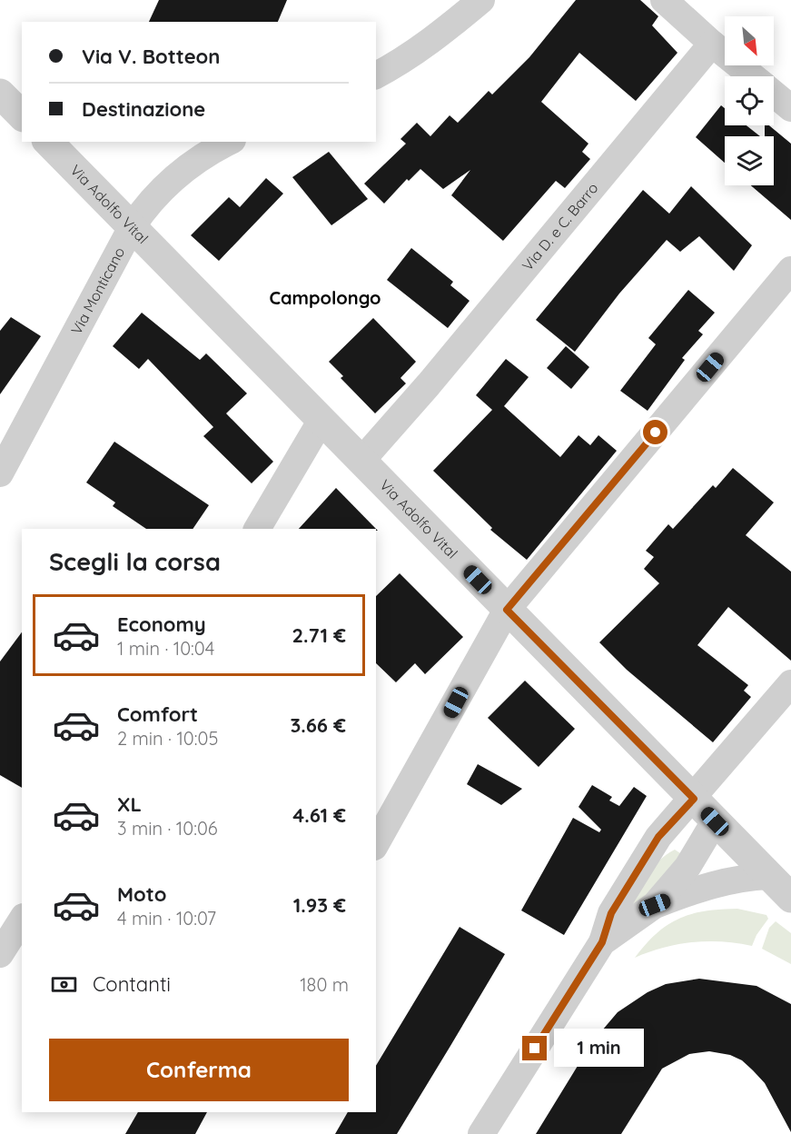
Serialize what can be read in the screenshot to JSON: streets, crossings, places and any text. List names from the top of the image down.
{
  "streets": {
    "street": ["Via Adolfo Vital", "Via D. e C. Barro", "Via Monticano"]
  },
  "crossings": [
    ["Via Adolfo Vital", "Via D. e C. Barro"],
    ["Via Adolfo Vital", "Via Monticano"]
  ],
  "districts": ["Campolongo"],
  "north": "bottom right",
  "page": {
    "banner": ["Via V. Botteon", "Destinazione"],
    "heading": "Scegli la corsa",
    "list": [
      {
        "name": "Economy",
        "note": "1 min · 10:04",
        "value": "2.71 €"
      },
      {
        "name": "Comfort",
        "note": "2 min · 10:05",
        "value": "3.66 €"
      },
      {
        "name": "XL",
        "note": "3 min · 10:06",
        "value": "4.61 €"
      },
      {
        "name": "Moto",
        "note": "4 min · 10:07",
        "value": "1.93 €"
      }
    ],
    "pay": ["Contanti", "180 m"],
    "buttons": "Conferma",
    "bubble": "1 min"
  }
}
